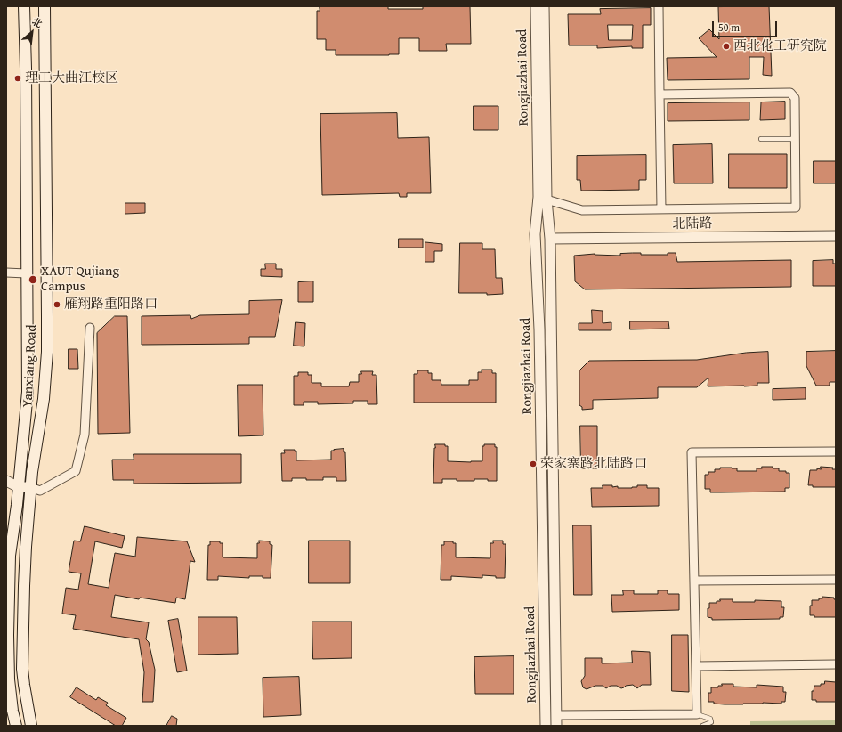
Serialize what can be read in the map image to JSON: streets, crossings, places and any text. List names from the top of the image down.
{
  "streets": {
    "main road": ["Yanxiang Road"],
    "street": ["Rongjiazhai Road", "北陆路"]
  },
  "crossings": [
    ["Rongjiazhai Road", "北陆路"]
  ],
  "places": [
    "西北化工研究院",
    "理工大曲江校区",
    "XAUT Qujiang Campus",
    "雁翔路重阳路口",
    "荣家寨路北陆路口"
  ],
  "scale_bar": "50 m",
  "north": "top right"
}
